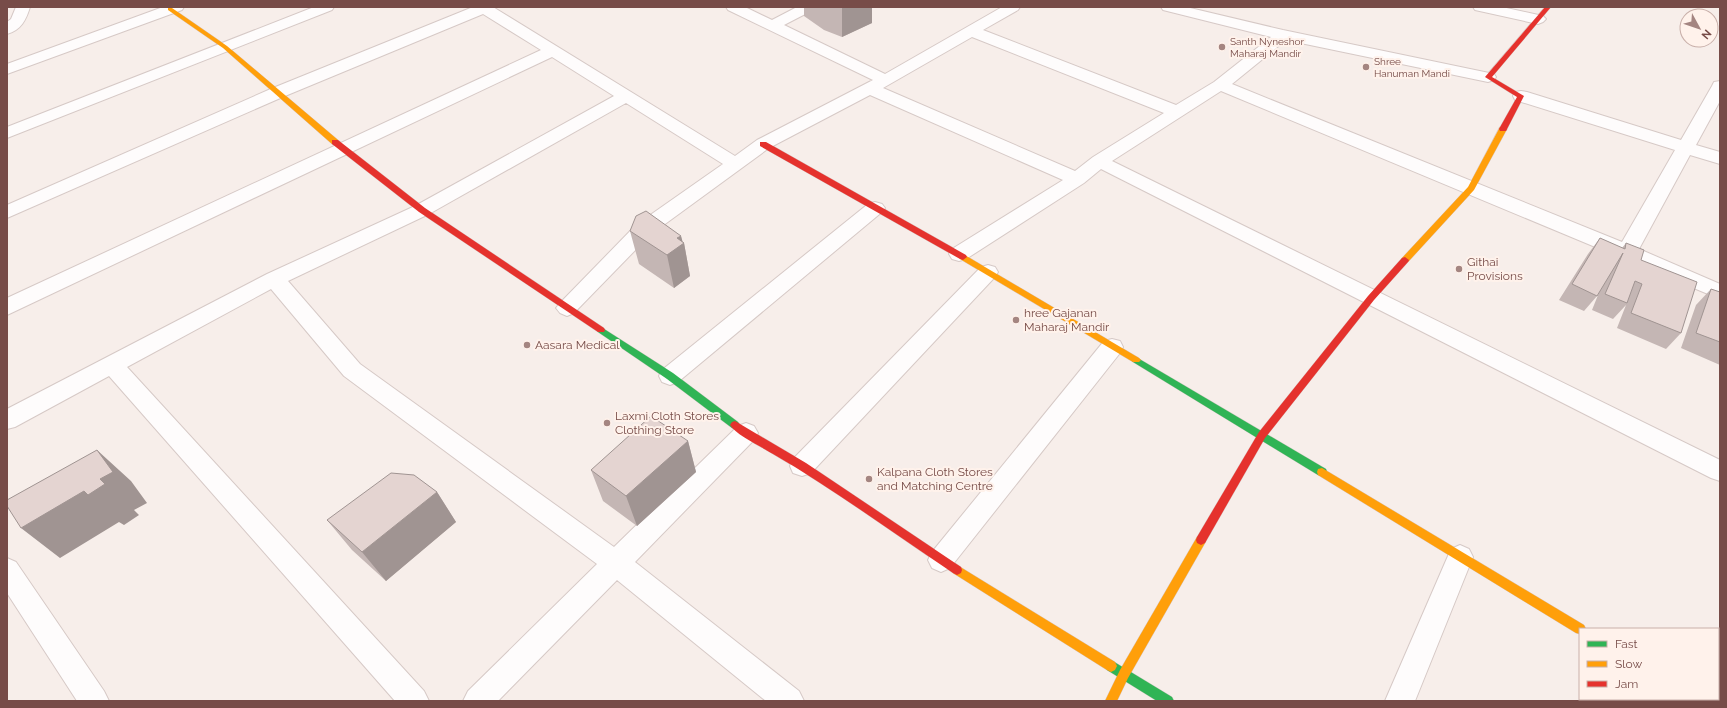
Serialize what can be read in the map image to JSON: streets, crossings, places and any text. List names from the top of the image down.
{
  "places": [
    "Santh Nyneshor Maharaj Mandir",
    "Shree Hanuman Mandi",
    "Githai Provisions",
    "hree Gajanan Maharaj Mandir",
    "Aasara Medical",
    "Laxmi Cloth Stores Clothing Store",
    "Kalpana Cloth Stores and Matching Centre"
  ],
  "legend": ["Fast", "Slow", "Jam"],
  "north": "bottom right"
}
